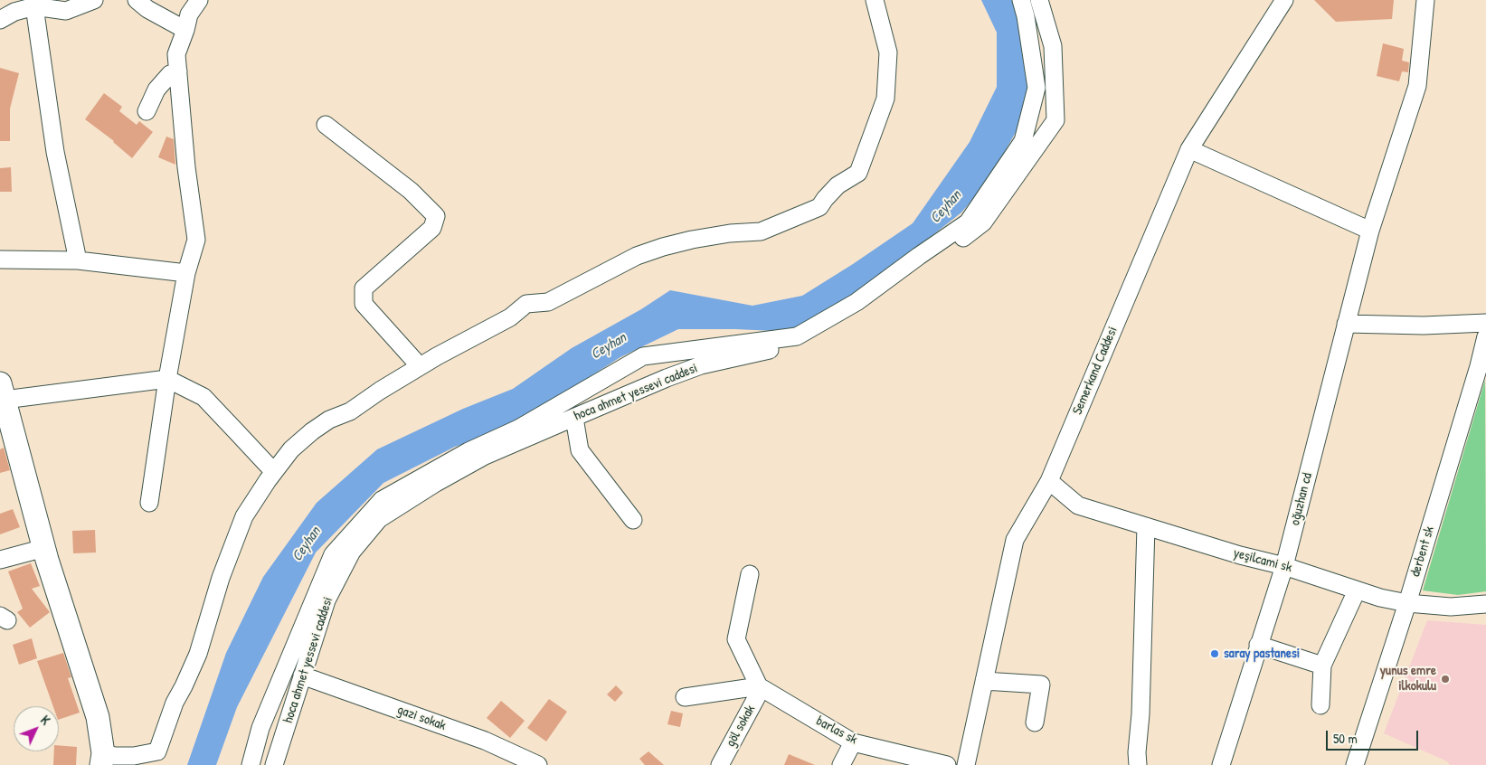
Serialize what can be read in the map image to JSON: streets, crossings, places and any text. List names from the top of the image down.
{
  "streets": {
    "street": [
      "Semerkand Caddesi",
      "hoca ahmet yessevi caddesi",
      "oğuzhan cd",
      "derbent sk",
      "yeşilcami sk",
      "gazi sokak",
      "göl sokak",
      "barlas sk"
    ]
  },
  "crossings": [
    ["Semerkand Caddesi", "yeşilcami sk"],
    ["hoca ahmet yessevi caddesi", "gazi sokak"],
    ["oğuzhan cd", "yeşilcami sk"],
    ["derbent sk", "yeşilcami sk"],
    ["göl sokak", "barlas sk"]
  ],
  "water": ["Ceyhan"],
  "places": ["saray pastanesi", "yunus emre ilkokulu"],
  "scale_bar": "50 m",
  "north": "top right"
}
